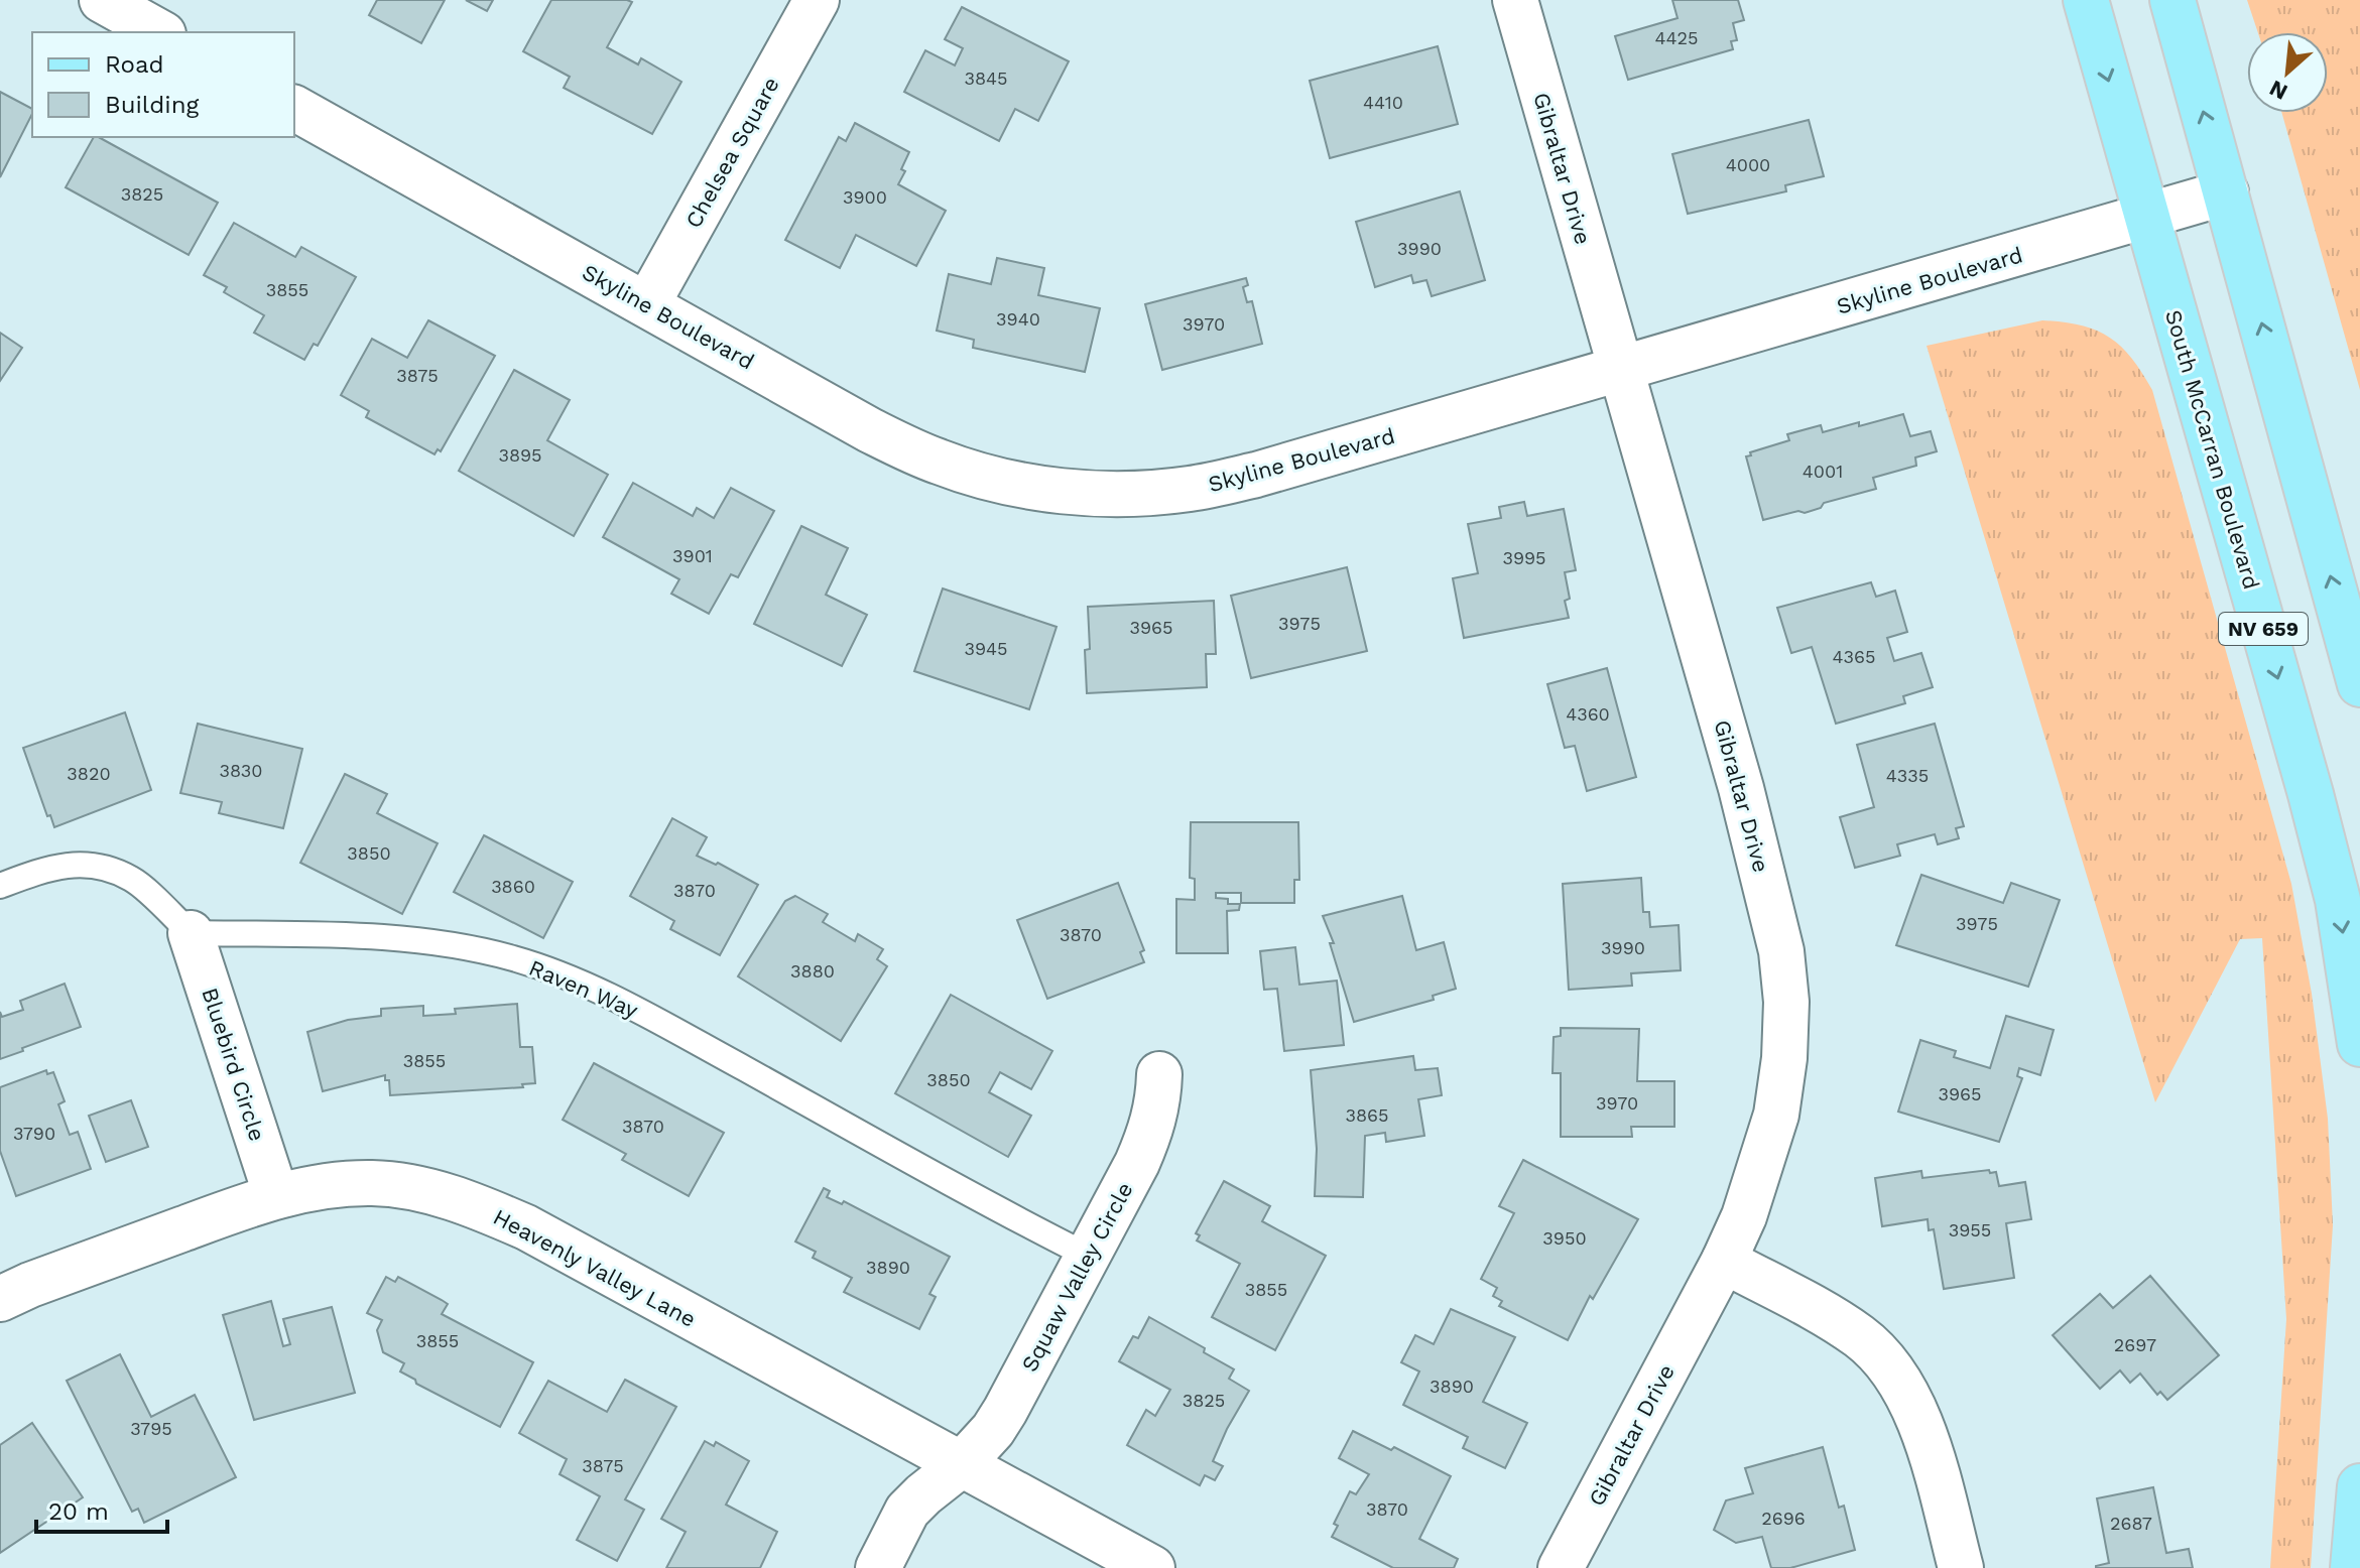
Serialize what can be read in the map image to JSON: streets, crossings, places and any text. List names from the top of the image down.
{
  "streets": {
    "main road": ["South McCarran Boulevard", "NV 659"],
    "street": [
      "Chelsea Square",
      "Gibraltar Drive",
      "Skyline Boulevard",
      "Bluebird Circle",
      "Heavenly Valley Lane",
      "Squaw Valley Circle"
    ],
    "lane": ["Raven Way"]
  },
  "crossings": [
    ["Chelsea Square", "Skyline Boulevard"],
    ["Gibraltar Drive", "Skyline Boulevard"],
    ["Skyline Boulevard", "South McCarran Boulevard"],
    ["Skyline Boulevard", "NV 659"],
    ["Raven Way", "Bluebird Circle"],
    ["Raven Way", "Squaw Valley Circle"],
    ["Bluebird Circle", "Heavenly Valley Lane"],
    ["Heavenly Valley Lane", "Squaw Valley Circle"]
  ],
  "house_numbers": [
    "4425",
    "3845",
    "4410",
    "4000",
    "3825",
    "3900",
    "3990",
    "3855",
    "3940",
    "3970",
    "3875",
    "3895",
    "4001",
    "3901",
    "3995",
    "3975",
    "3965",
    "3945",
    "4365",
    "4360",
    "3830",
    "3820",
    "4335",
    "3850",
    "3860",
    "3870",
    "3975",
    "3870",
    "3990",
    "3880",
    "3855",
    "3850",
    "3965",
    "3970",
    "3865",
    "3870",
    "3790",
    "3955",
    "3950",
    "3890",
    "3855",
    "3855",
    "2697",
    "3890",
    "3825",
    "3795",
    "3875",
    "3870",
    "2696",
    "2687"
  ],
  "legend": ["Road", "Building"],
  "scale_bar": "20 m",
  "north": "bottom left"
}
